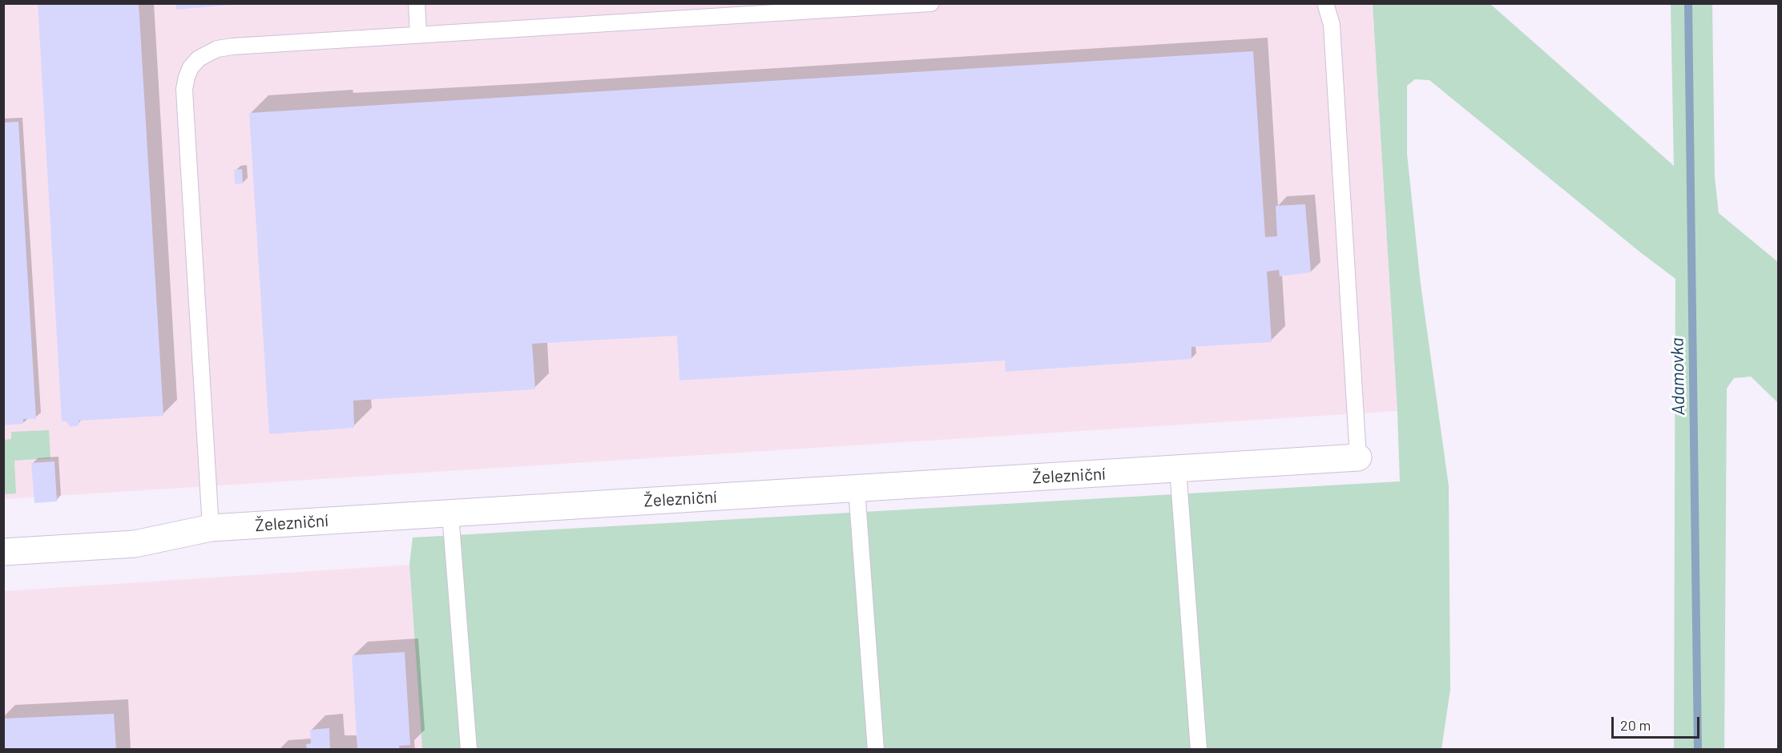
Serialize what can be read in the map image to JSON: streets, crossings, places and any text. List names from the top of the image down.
{
  "streets": {
    "street": ["Železniční"]
  },
  "water": ["Adamovka"],
  "scale_bar": "20 m"
}
